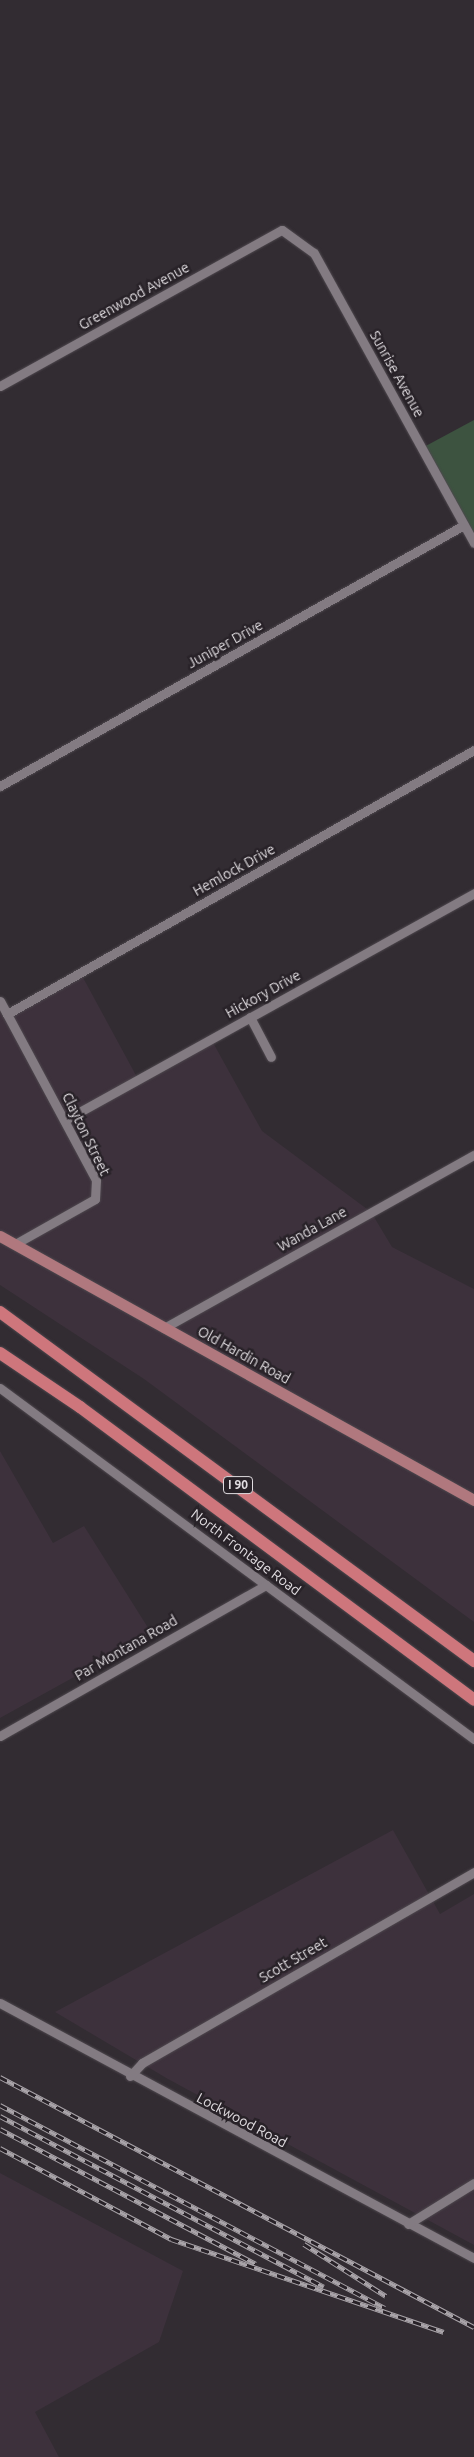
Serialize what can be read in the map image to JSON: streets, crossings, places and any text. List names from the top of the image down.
{
  "streets": {
    "highway": ["I 90"],
    "main road": ["Old Hardin Road"],
    "street": [
      "Greenwood Avenue",
      "Sunrise Avenue",
      "Juniper Drive",
      "Hemlock Drive",
      "Hickory Drive",
      "Clayton Street",
      "Wanda Lane",
      "North Frontage Road",
      "Par Montana Road",
      "Scott Street",
      "Lockwood Road"
    ]
  },
  "crossings": [
    ["Greenwood Avenue", "Sunrise Avenue"],
    ["Sunrise Avenue", "Juniper Drive"],
    ["Hemlock Drive", "Clayton Street"],
    ["Hickory Drive", "Clayton Street"],
    ["Clayton Street", "Old Hardin Road"],
    ["Wanda Lane", "Old Hardin Road"],
    ["North Frontage Road", "Par Montana Road"],
    ["Scott Street", "Lockwood Road"]
  ]
}
